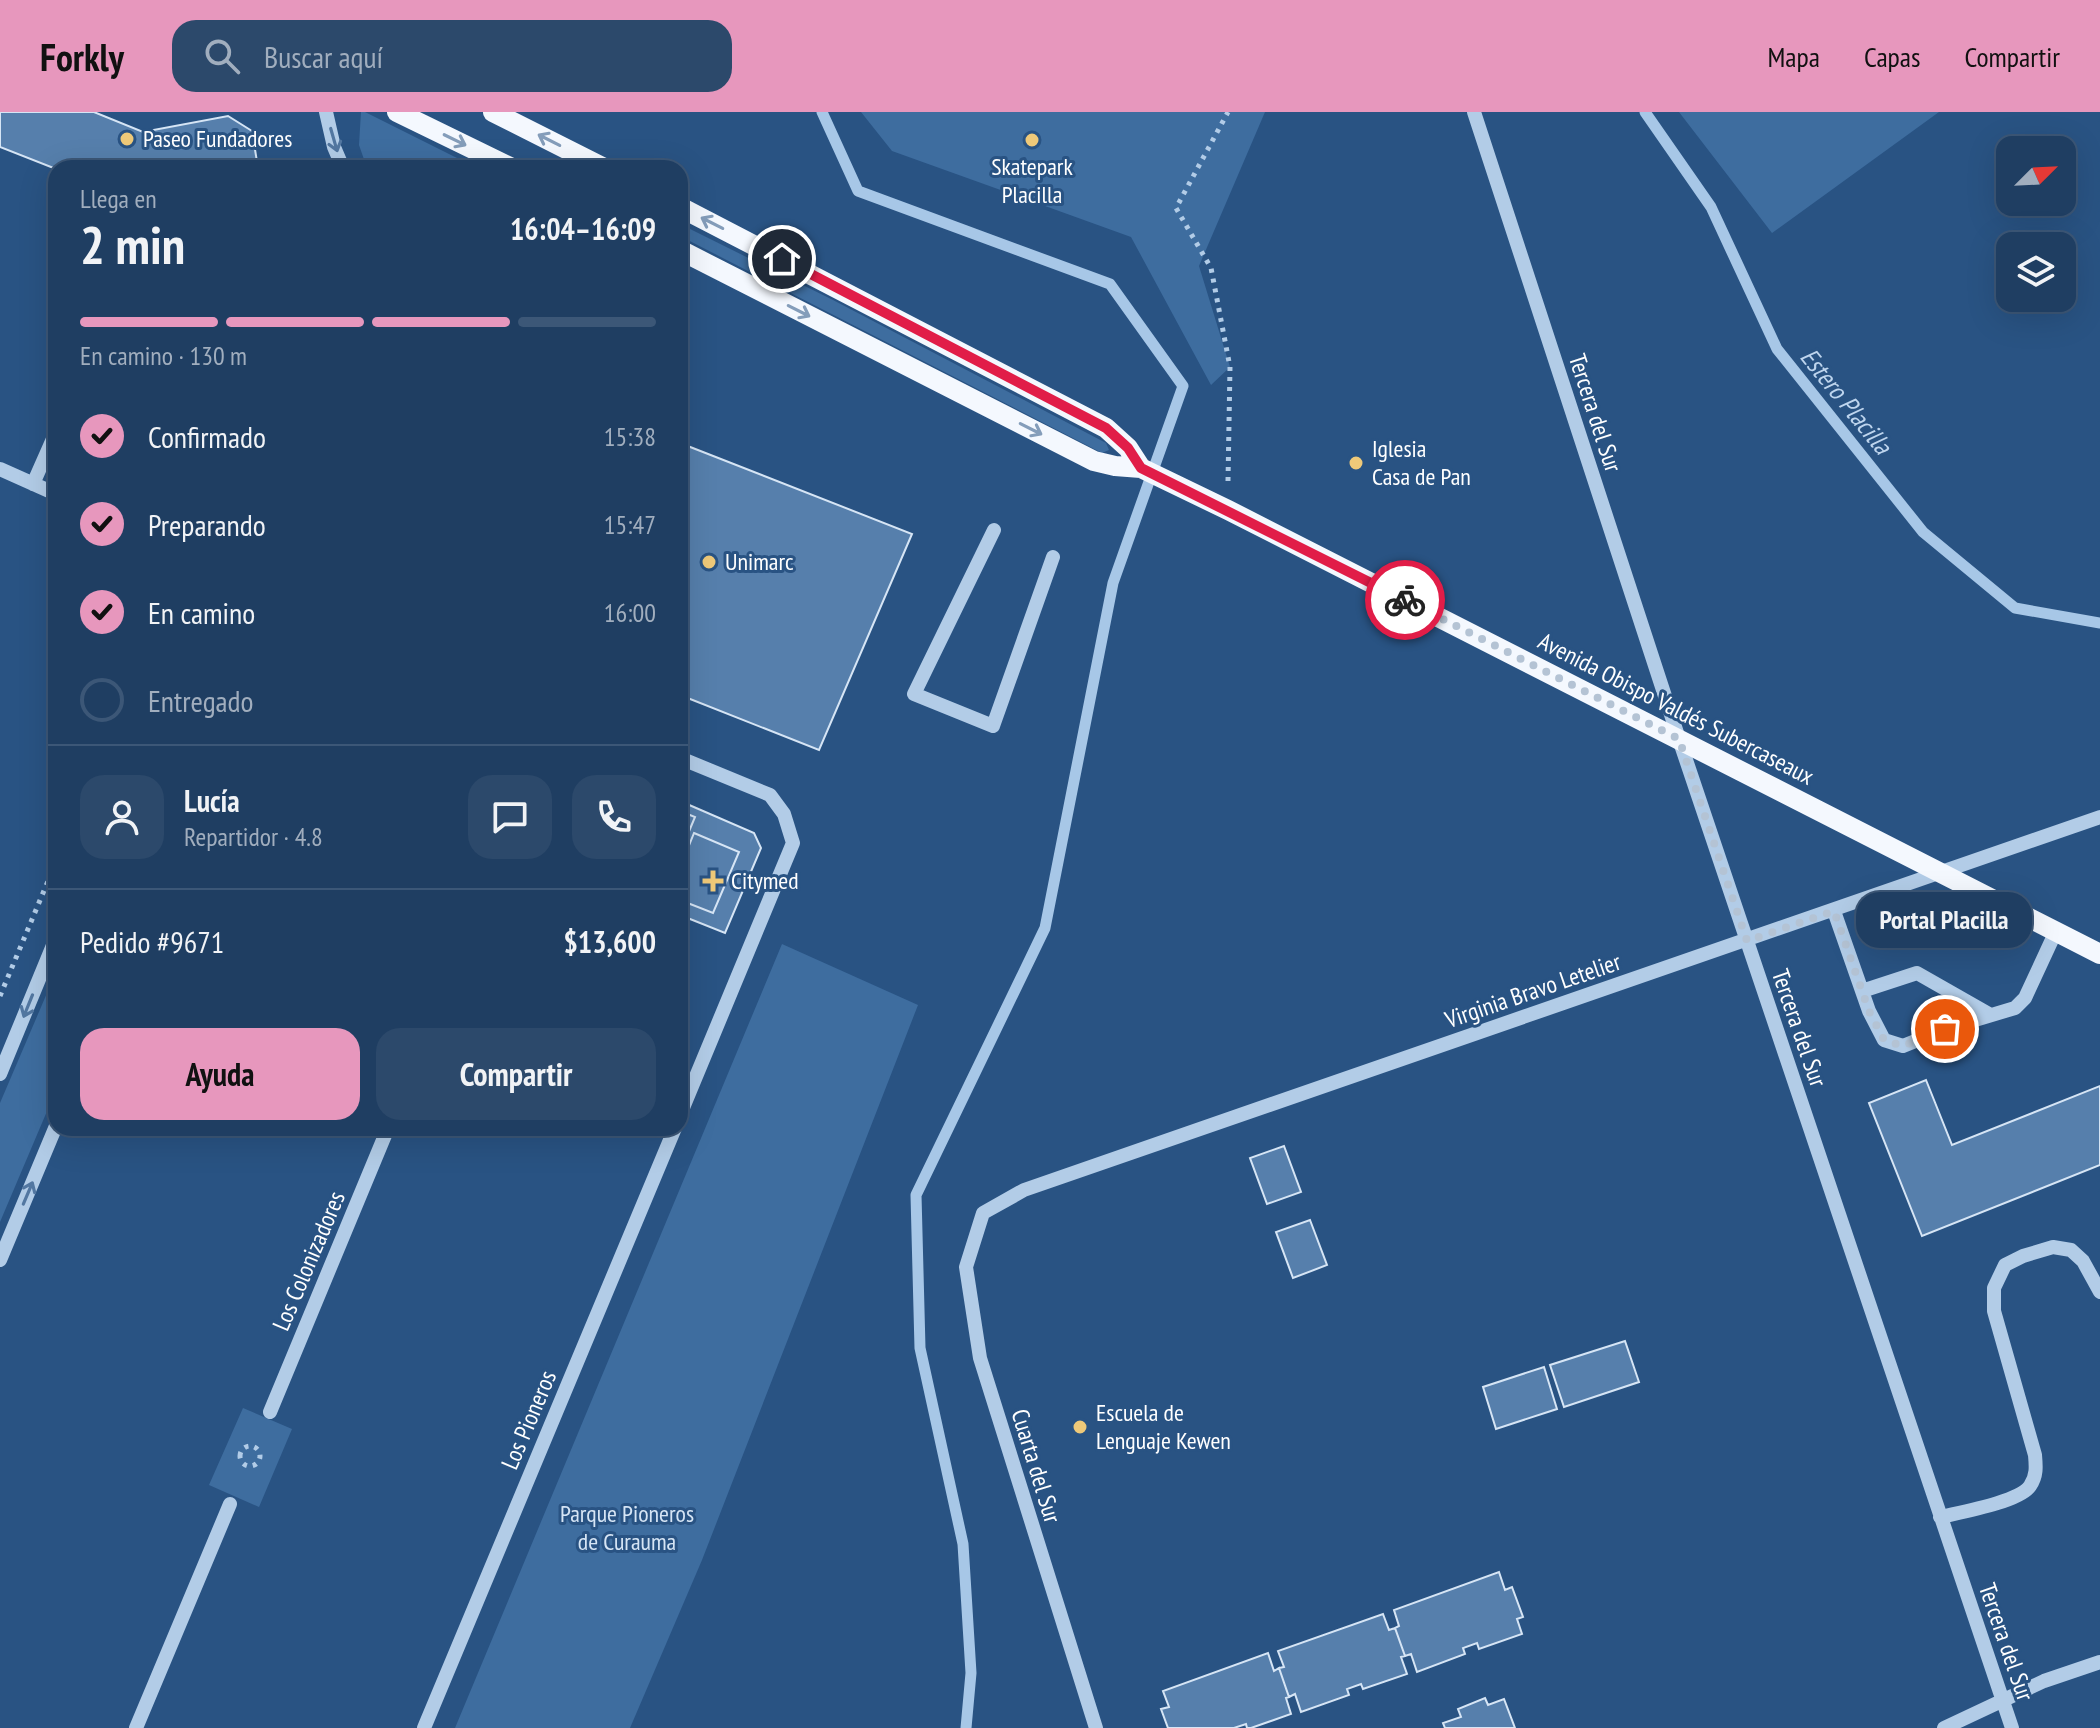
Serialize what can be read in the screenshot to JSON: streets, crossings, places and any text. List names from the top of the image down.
{
  "streets": {
    "main road": ["Avenida Obispo Valdés Subercaseaux"],
    "street": [
      "Tercera del Sur",
      "Virginia Bravo Letelier",
      "Los Colonizadores",
      "Los Pioneros",
      "Cuarta del Sur"
    ]
  },
  "crossings": [
    ["Tercera del Sur", "Avenida Obispo Valdés Subercaseaux"],
    ["Tercera del Sur", "Virginia Bravo Letelier"],
    ["Avenida Obispo Valdés Subercaseaux", "Virginia Bravo Letelier"],
    ["Virginia Bravo Letelier", "Cuarta del Sur"]
  ],
  "water": ["Estero Placilla"],
  "parks": ["Parque Pioneros de Curauma"],
  "places": {
    "other": [
      "Paseo Fundadores",
      "Skatepark Placilla",
      "Iglesia Casa de Pan",
      "Unimarc",
      "Portal Placilla",
      "Escuela de Lenguaje Kewen"
    ],
    "health": ["Citymed"]
  },
  "north": "top right",
  "page": {
    "header": "Forkly",
    "search": "Buscar aquí",
    "nav": ["Mapa", "Capas", "Compartir"],
    "heading": ["2 min", "Llega en", "16:04–16:09"],
    "panel": [
      "Lucía",
      "Repartidor · 4.8",
      "Pedido #9671",
      "$13,600"
    ],
    "bar": "En camino · 130 m",
    "list": [
      ["Confirmado", "15:38"],
      ["Preparando", "15:47"],
      ["En camino", "16:00"],
      "Entregado"
    ],
    "bubble": "Portal Placilla",
    "buttons": ["Ayuda", "Compartir"]
  }
}
